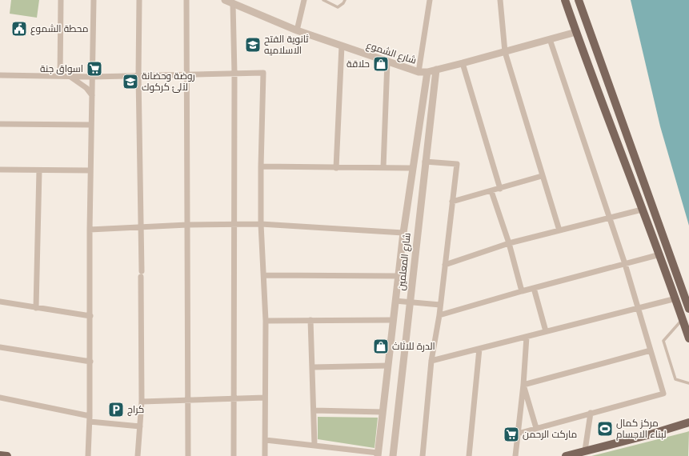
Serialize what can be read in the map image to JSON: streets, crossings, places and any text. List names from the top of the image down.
{
  "streets": {
    "street": ["شارع الشموع", "شارع المعلمين"]
  },
  "crossings": [
    ["شارع الشموع", "شارع المعلمين"]
  ],
  "places": {
    "public building": ["محطة الشموع"],
    "school or university": ["ثانوية الفتح الاسلاميه", "روضة وحضانة لآلئ كركوك"],
    "shop": ["حلاقة", "الدرة للاثاث"],
    "supermarket": ["اسواق جنة", "ماركت الرحمن"],
    "parking": ["كراج"],
    "sports": ["مركز كمال لبناء الاجسام"]
  }
}
